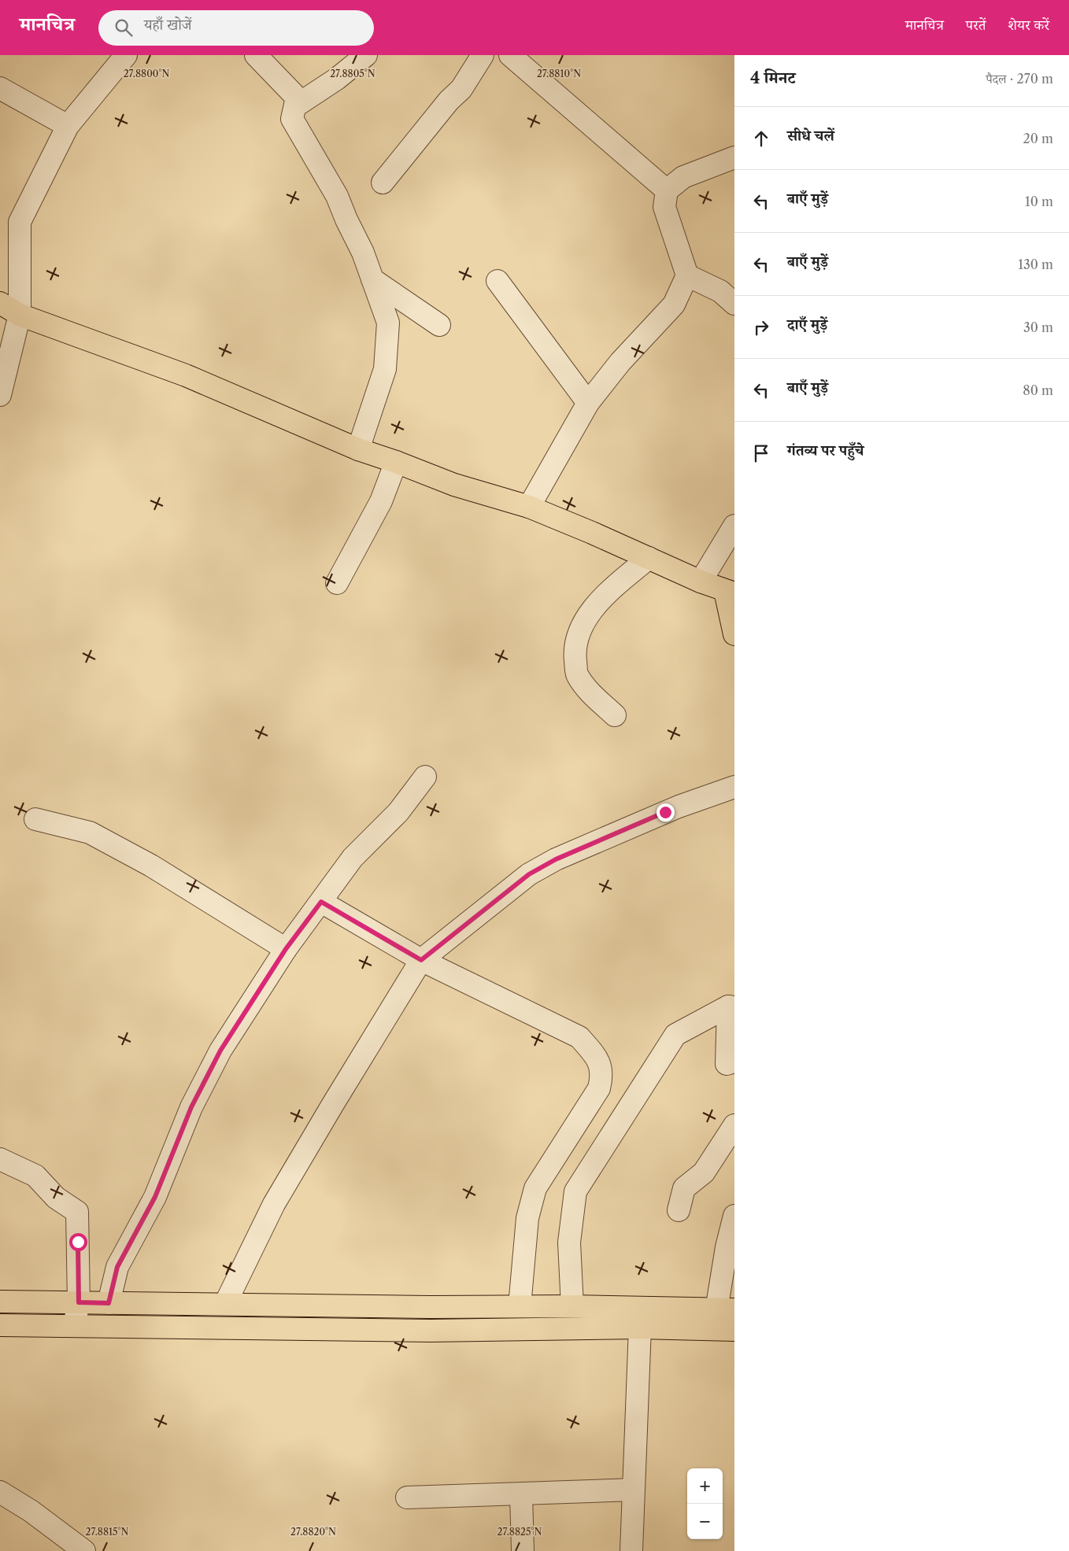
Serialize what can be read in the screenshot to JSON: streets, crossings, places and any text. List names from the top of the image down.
{
  "page": {
    "header": "मानचित्र",
    "search": "यहाँ खोजें",
    "nav": ["मानचित्र", "परतें", "शेयर करें"],
    "heading": ["4 मिनट", "पैदल · 270 m"],
    "list": [
      ["सीधे चलें", "20 m"],
      ["बाएँ मुड़ें", "10 m"],
      ["बाएँ मुड़ें", "130 m"],
      ["दाएँ मुड़ें", "30 m"],
      ["बाएँ मुड़ें", "80 m"],
      "गंतव्य पर पहुँचे"
    ],
    "map_buttons": ["+", "−"]
  },
  "coordinates": [
    "27.8800°N",
    "27.8810°N",
    "27.8805°N",
    "27.8815°N",
    "27.8820°N",
    "27.8825°N"
  ]
}
